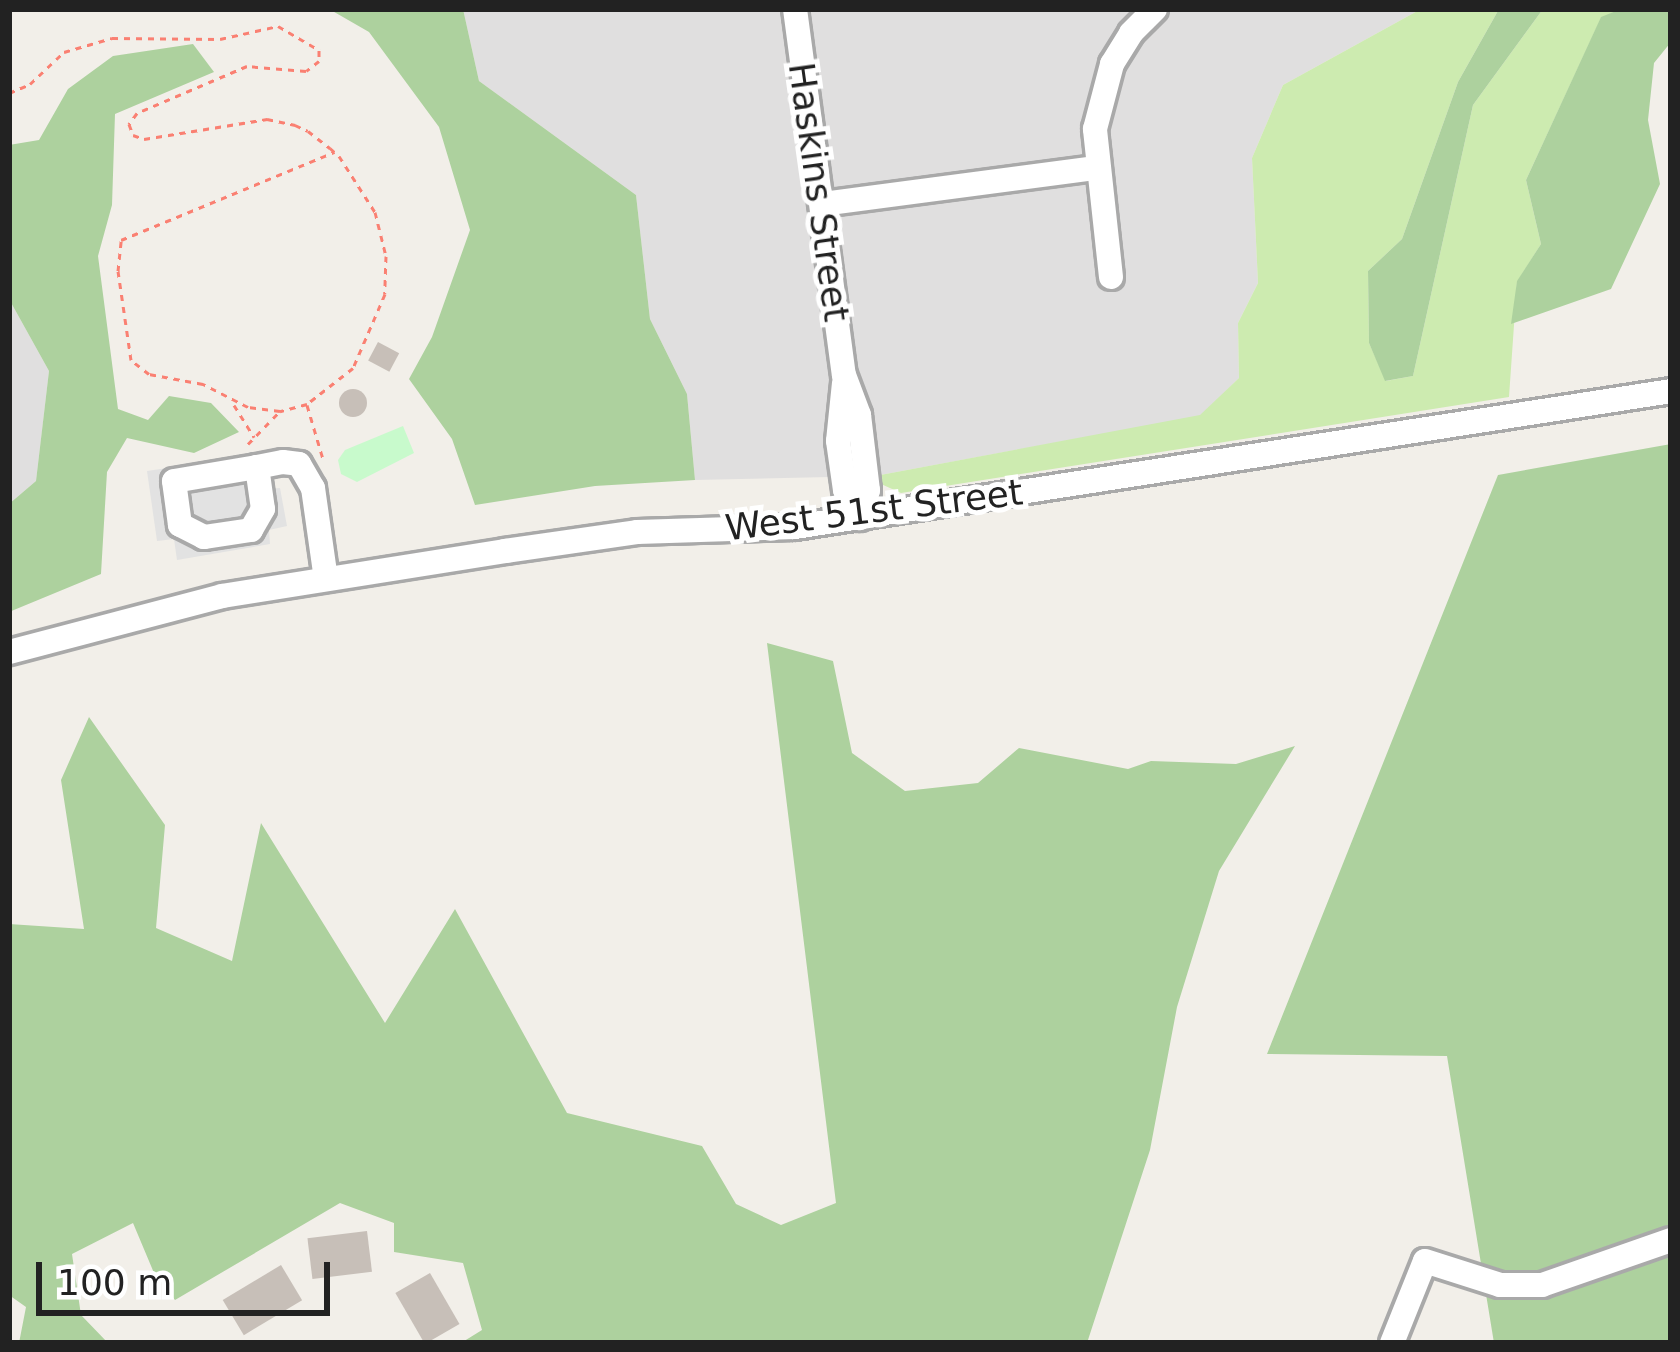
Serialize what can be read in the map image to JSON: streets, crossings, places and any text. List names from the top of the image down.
{
  "streets": {
    "street": ["Haskins Street", "West 51st Street"]
  },
  "crossings": [
    ["Haskins Street", "West 51st Street"]
  ],
  "scale_bar": "100 m"
}
